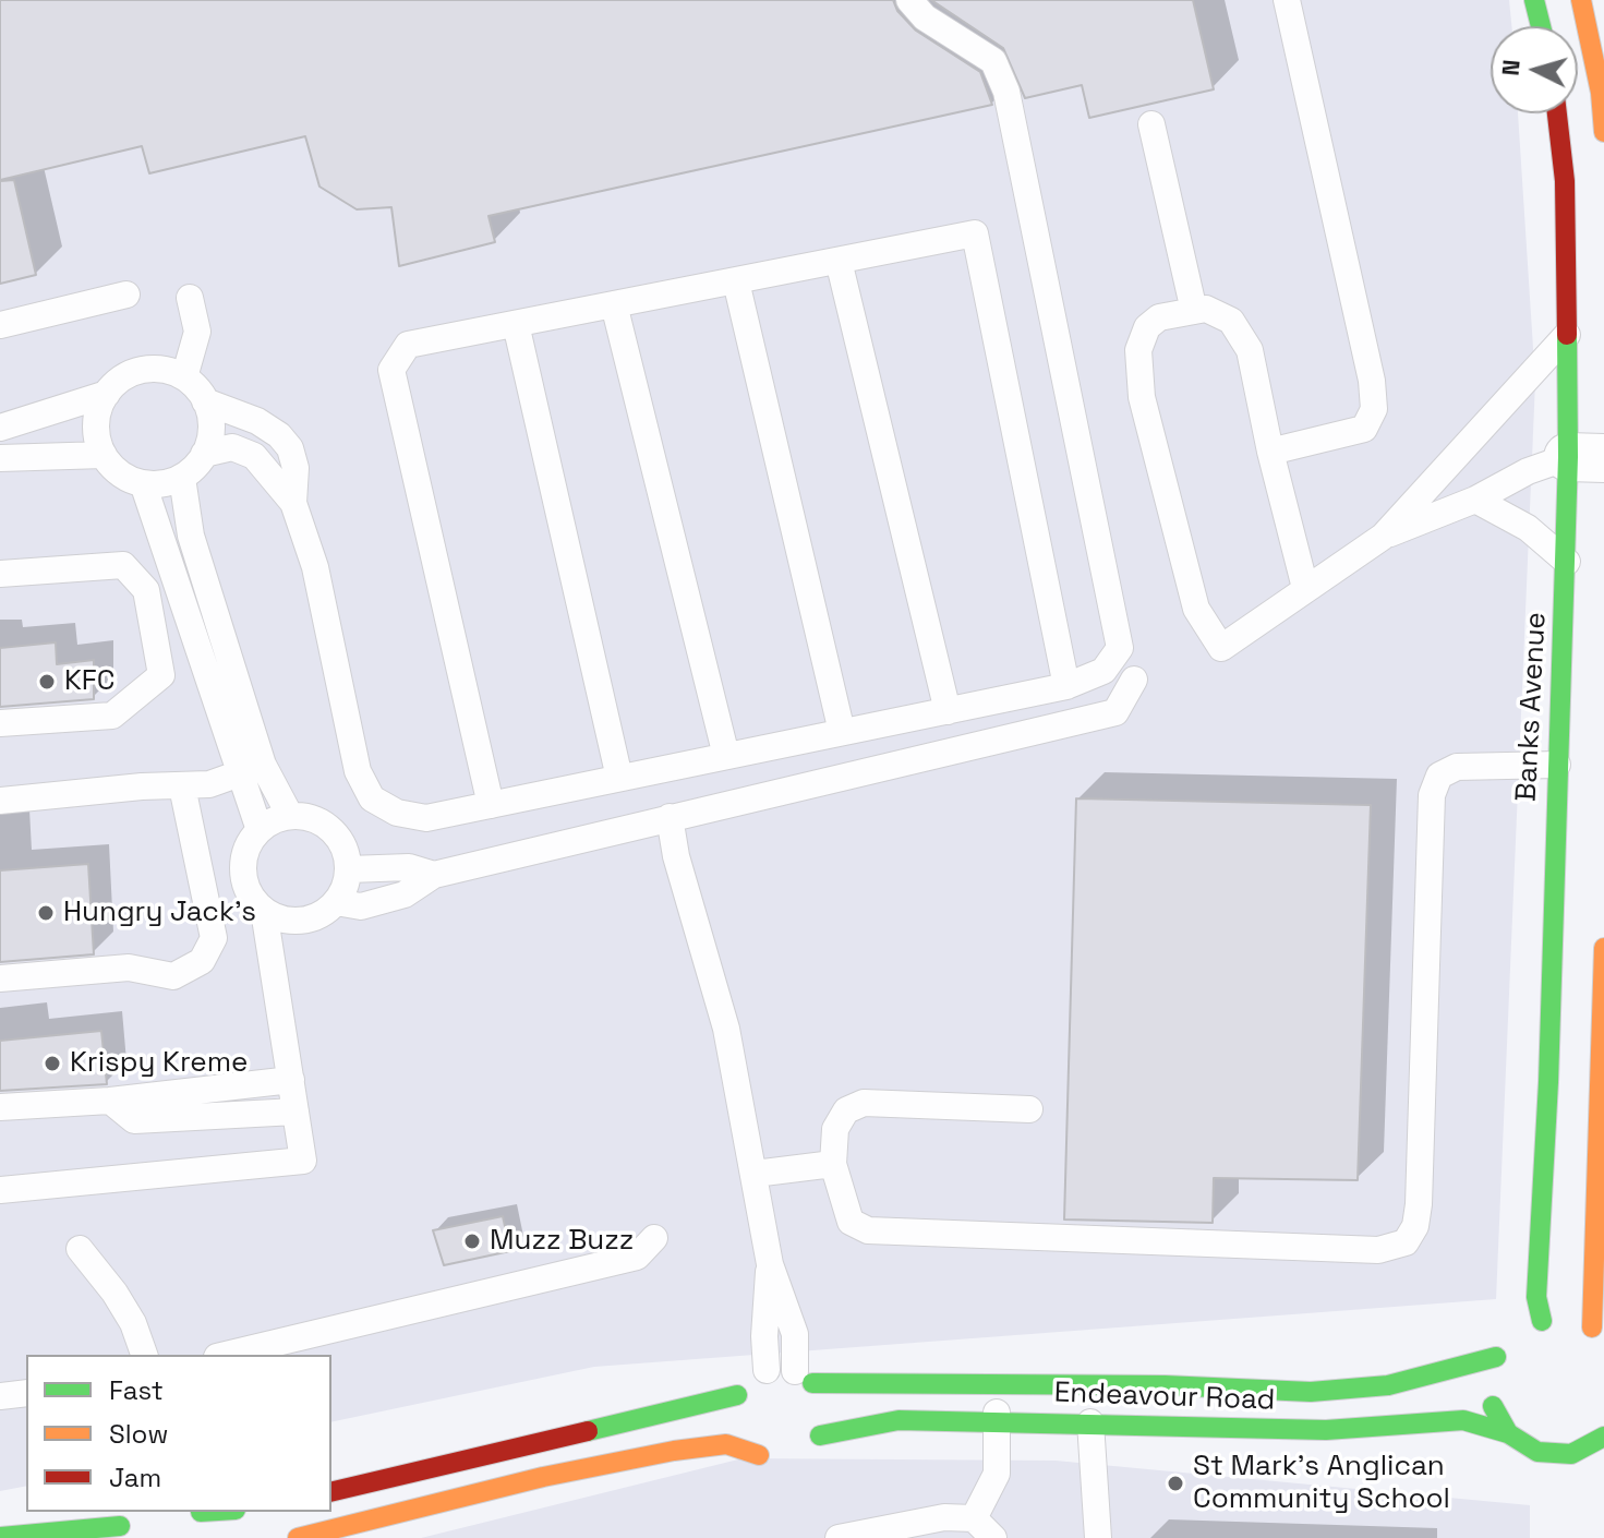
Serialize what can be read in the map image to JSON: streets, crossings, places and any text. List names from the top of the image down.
{
  "streets": {
    "street": ["Banks Avenue", "Endeavour Road"]
  },
  "places": [
    "KFC",
    "Hungry Jack's",
    "Krispy Kreme",
    "Muzz Buzz",
    "St Mark's Anglican Community School"
  ],
  "legend": ["Fast", "Slow", "Jam"],
  "north": "left"
}
